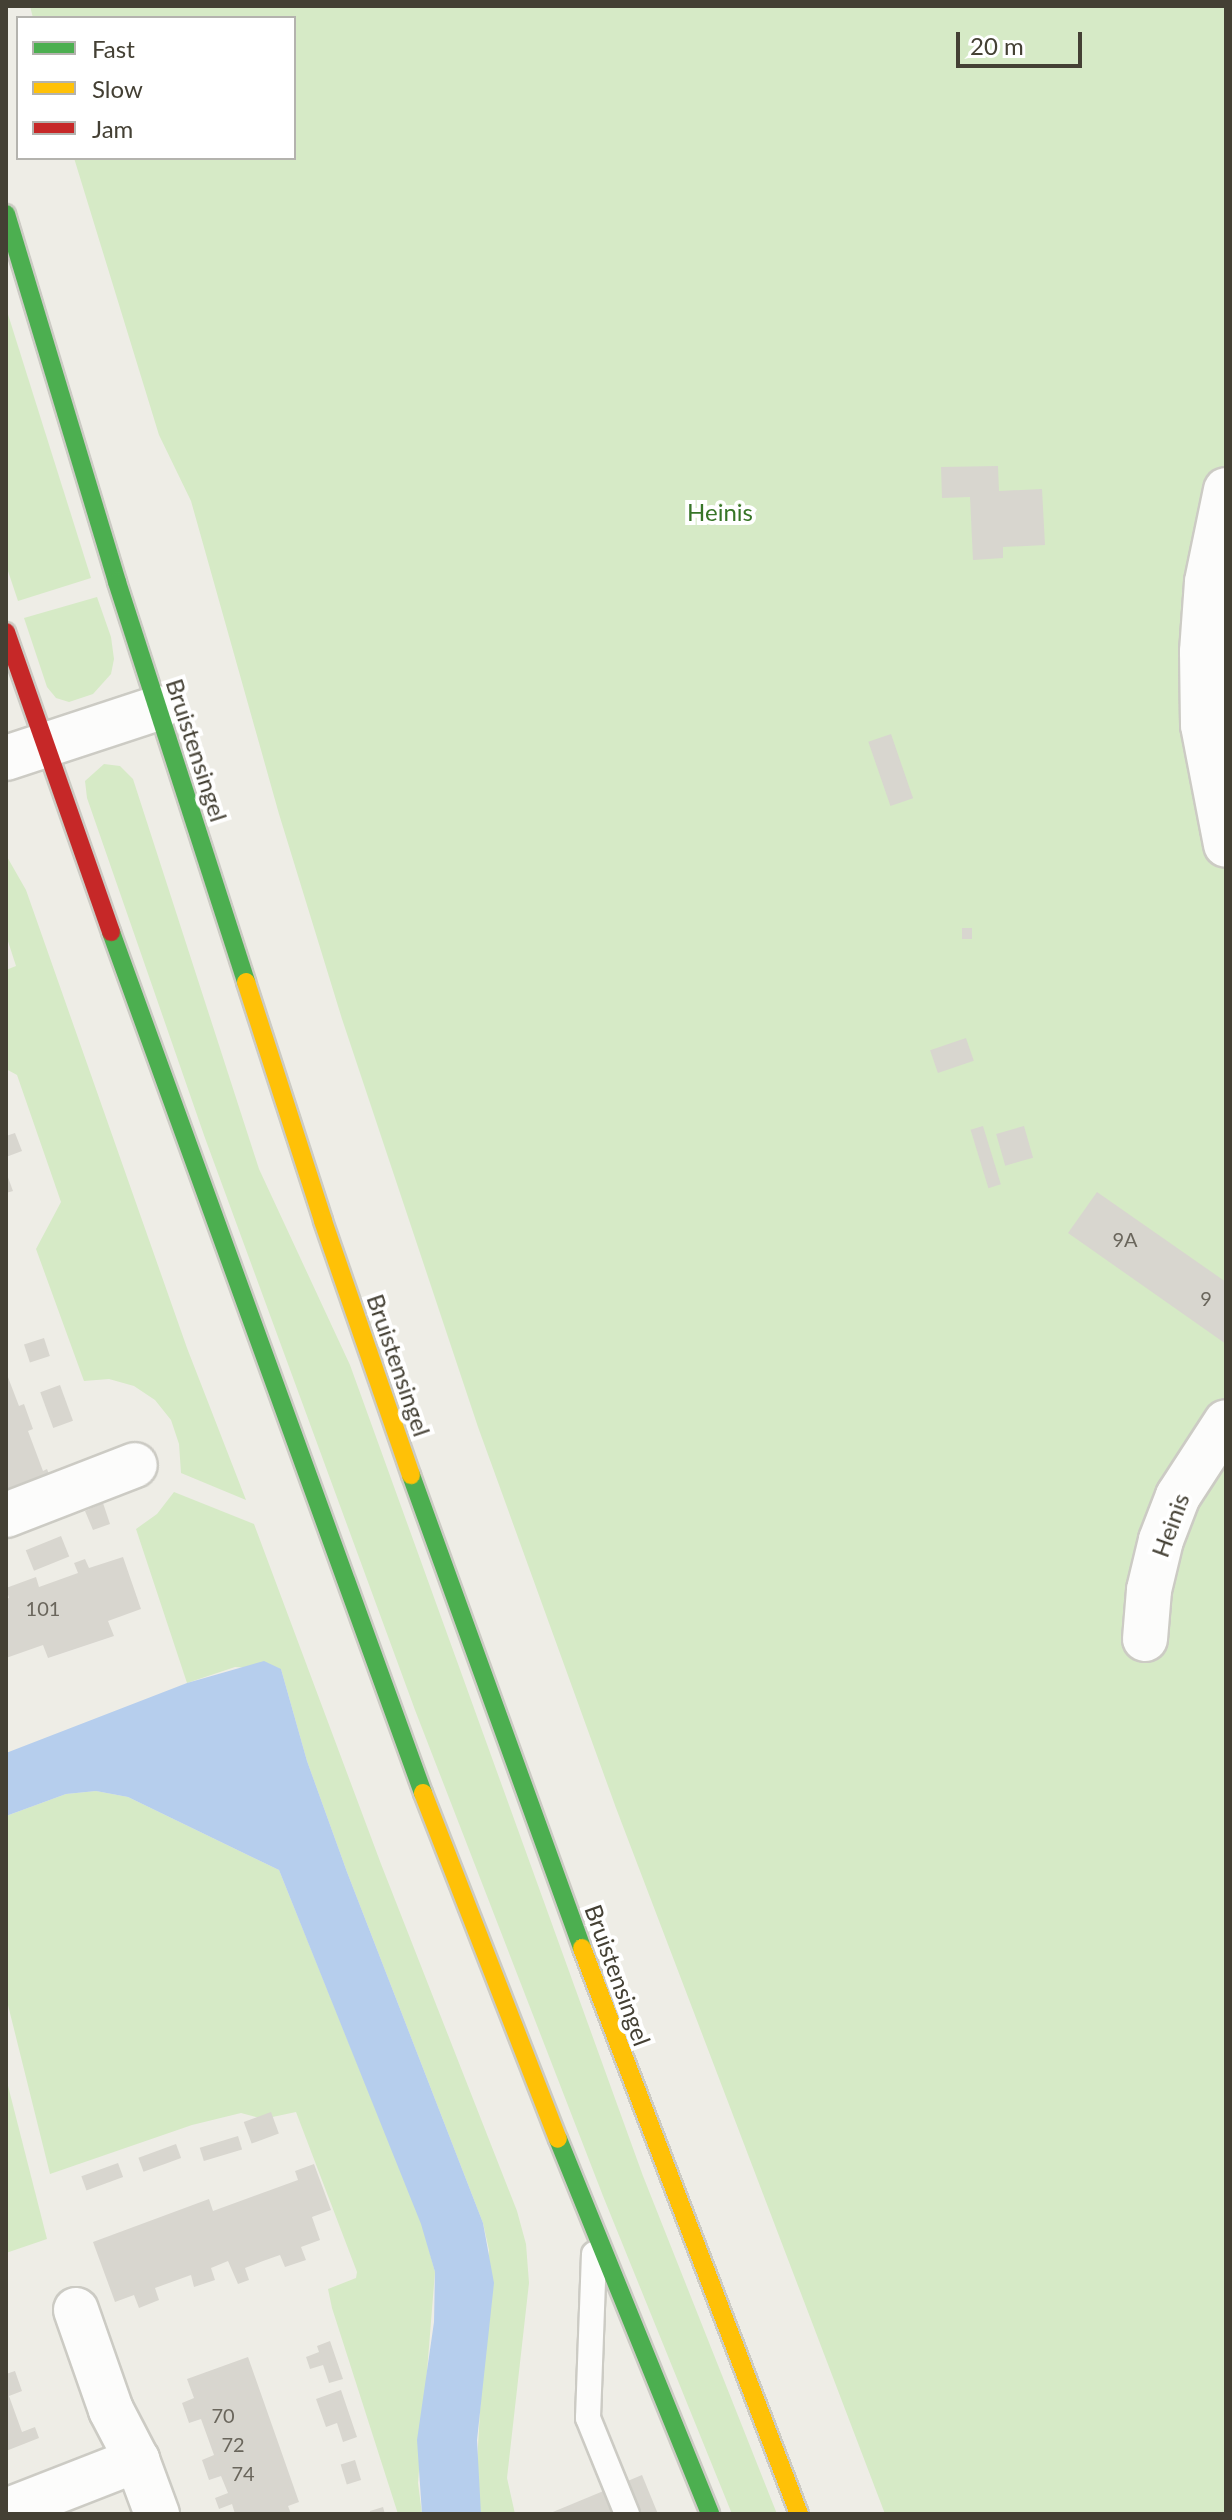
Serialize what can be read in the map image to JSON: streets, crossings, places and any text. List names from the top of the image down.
{
  "streets": {
    "main road": ["Bruistensingel"],
    "street": ["Heinis"]
  },
  "parks": ["Heinis"],
  "house_numbers": [
    "9A",
    "9",
    "101",
    "70",
    "72",
    "74"
  ],
  "legend": ["Fast", "Slow", "Jam"],
  "scale_bar": "20 m"
}
